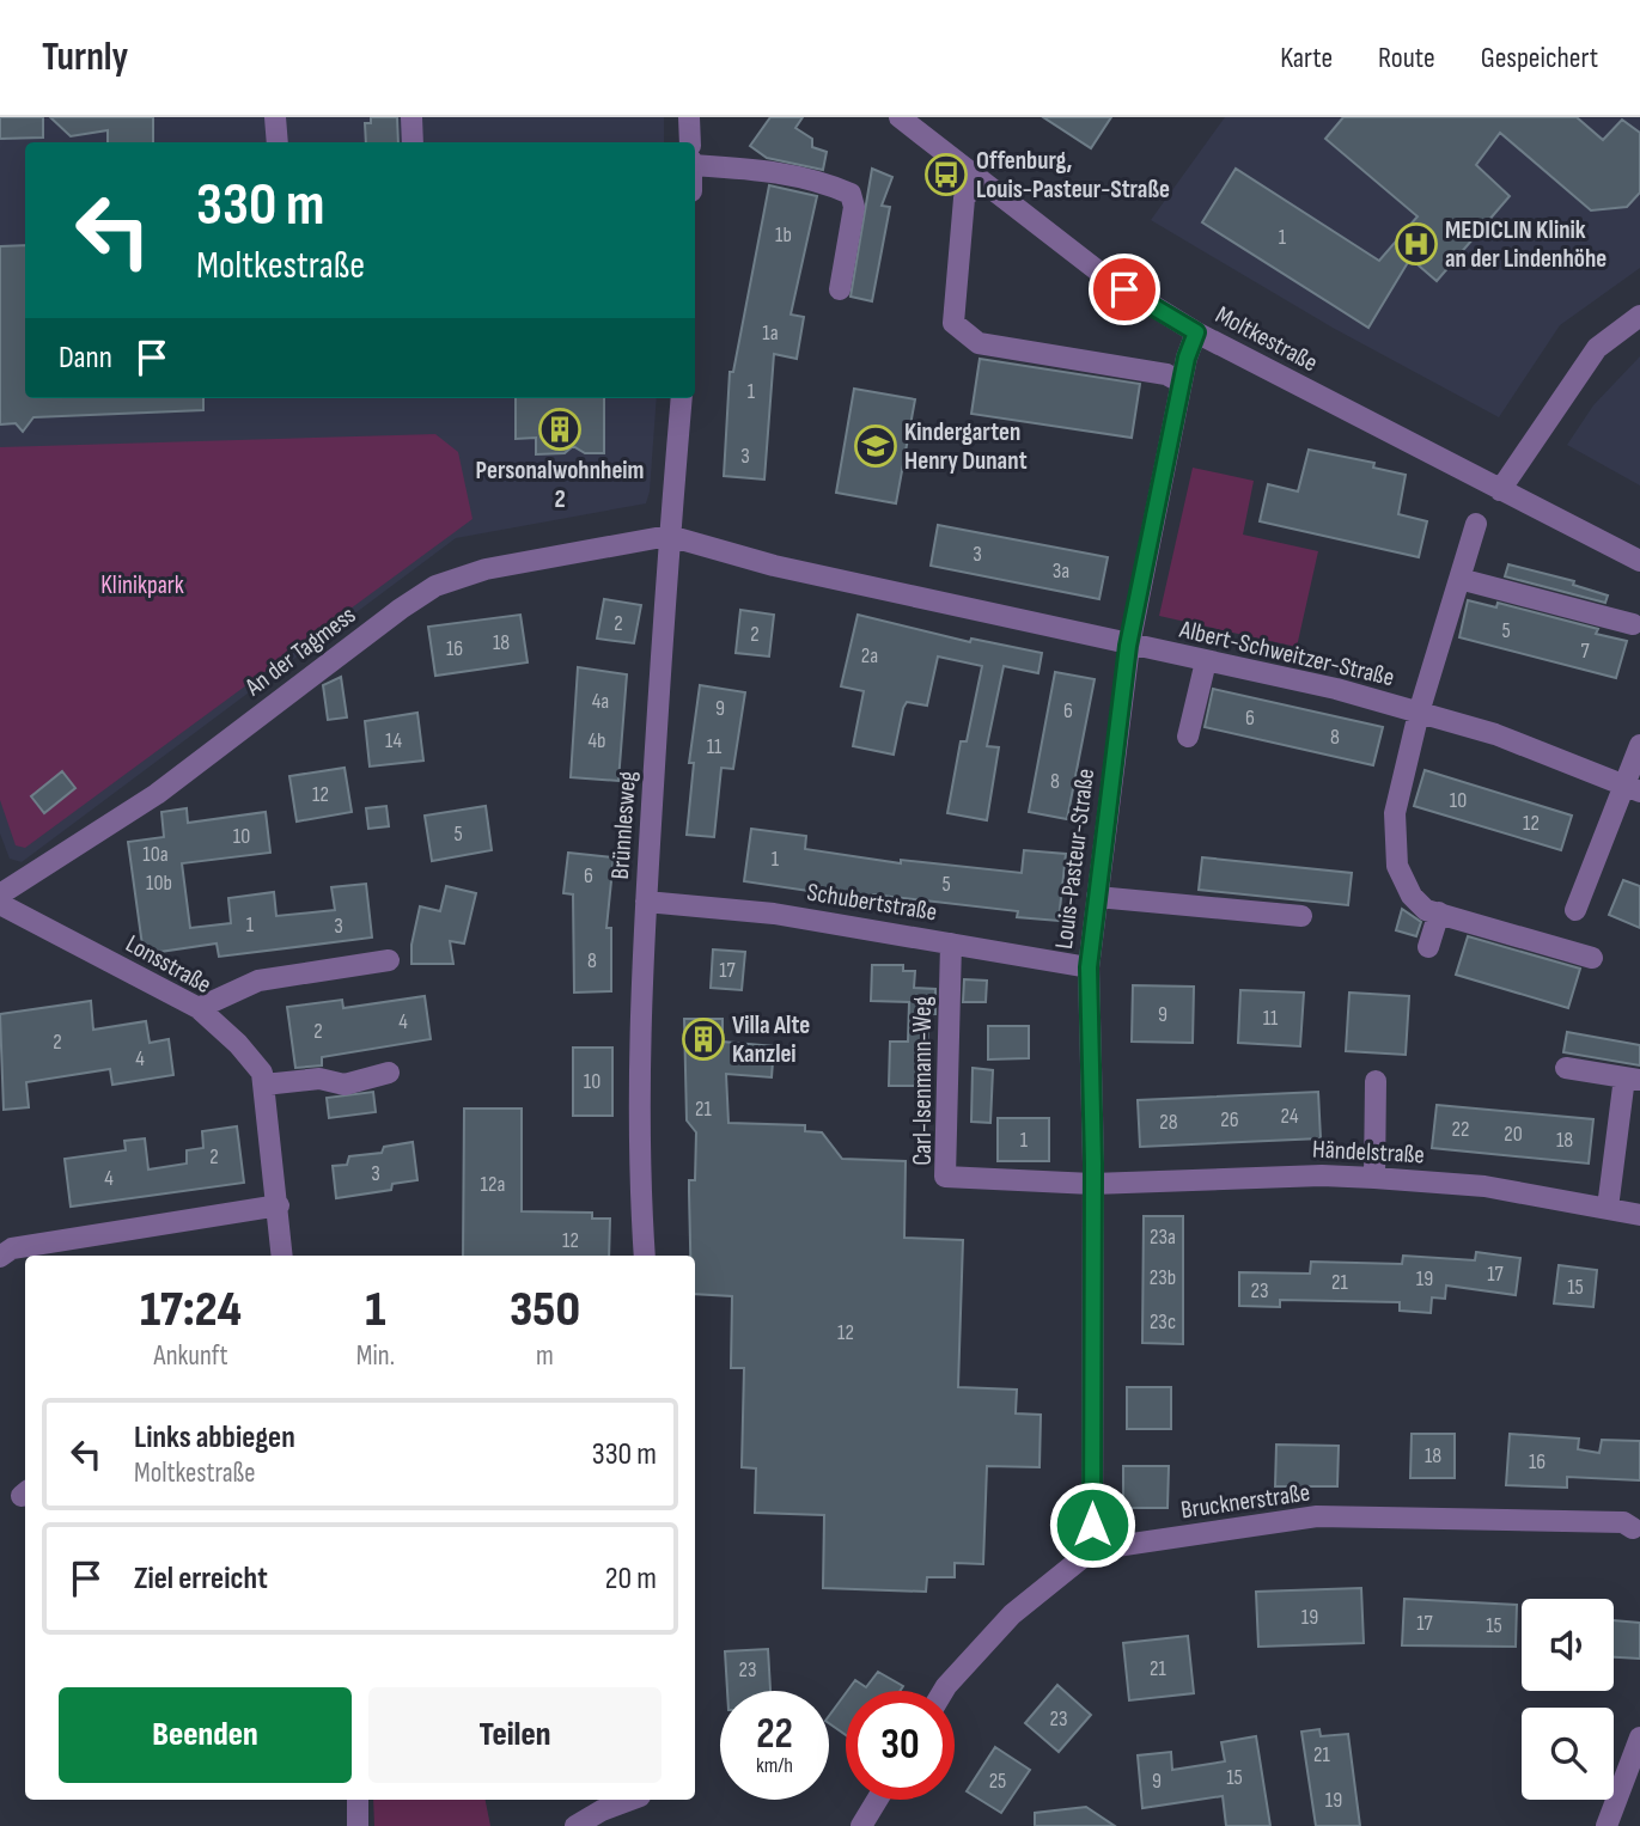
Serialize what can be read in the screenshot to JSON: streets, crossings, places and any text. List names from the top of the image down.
{
  "streets": {
    "street": [
      "Moltkestraße",
      "An der Tagmess",
      "Albert-Schweitzer-Straße",
      "Brünnlesweg",
      "Louis-Pasteur-Straße",
      "Schubertstraße",
      "Lonsstraße",
      "Carl-Isenmann-Weg",
      "Händelstraße",
      "Brucknerstraße"
    ]
  },
  "crossings": [
    ["Moltkestraße", "Louis-Pasteur-Straße"],
    ["An der Tagmess", "Albert-Schweitzer-Straße"],
    ["An der Tagmess", "Brünnlesweg"],
    ["Albert-Schweitzer-Straße", "Brünnlesweg"],
    ["Albert-Schweitzer-Straße", "Louis-Pasteur-Straße"],
    ["Brünnlesweg", "Schubertstraße"],
    ["Louis-Pasteur-Straße", "Schubertstraße"],
    ["Louis-Pasteur-Straße", "Carl-Isenmann-Weg"],
    ["Louis-Pasteur-Straße", "Händelstraße"],
    ["Louis-Pasteur-Straße", "Brucknerstraße"],
    ["Schubertstraße", "Carl-Isenmann-Weg"],
    ["Carl-Isenmann-Weg", "Händelstraße"]
  ],
  "parks": ["Klinikpark"],
  "places": {
    "bus stop": ["Offenburg, Louis-Pasteur-Straße"],
    "hospital": ["MEDICLIN Klinik an der Lindenhöhe"],
    "building": ["Personalwohnheim 2", "Villa Alte Kanzlei"],
    "school or university": ["Kindergarten Henry Dunant"]
  },
  "house_numbers": [
    "1b",
    "1",
    "1a",
    "1",
    "3",
    "3",
    "3a",
    "2",
    "5",
    "2",
    "18",
    "16",
    "7",
    "2a",
    "4a",
    "9",
    "6",
    "6",
    "8",
    "14",
    "4b",
    "11",
    "8",
    "12",
    "10",
    "12",
    "5",
    "10",
    "10a",
    "1",
    "6",
    "10b",
    "5",
    "1",
    "3",
    "8",
    "17",
    "9",
    "11",
    "4",
    "2",
    "2",
    "4",
    "10",
    "21",
    "24",
    "26",
    "28",
    "22",
    "20",
    "1",
    "18",
    "2",
    "3",
    "4",
    "12a",
    "23a",
    "12",
    "17",
    "23b",
    "19",
    "21",
    "15",
    "23",
    "23c",
    "12",
    "18",
    "16",
    "19",
    "17",
    "15",
    "21",
    "23",
    "23",
    "21",
    "15",
    "25",
    "9",
    "19"
  ],
  "page": {
    "header": "Turnly",
    "nav": ["Karte", "Route", "Gespeichert"],
    "turn": ["330 m", "Moltkestraße"],
    "then": "Dann",
    "eta": [
      "17:24",
      "Ankunft",
      "1",
      "Min.",
      "350",
      "m"
    ],
    "list": [
      {
        "name": "Links abbiegen",
        "note": "Moltkestraße",
        "value": "330 m"
      },
      {
        "name": "Ziel erreicht",
        "value": "20 m"
      }
    ],
    "buttons": ["Beenden", "Teilen"],
    "speed": "22 km/h",
    "limit": "30"
  }
}
